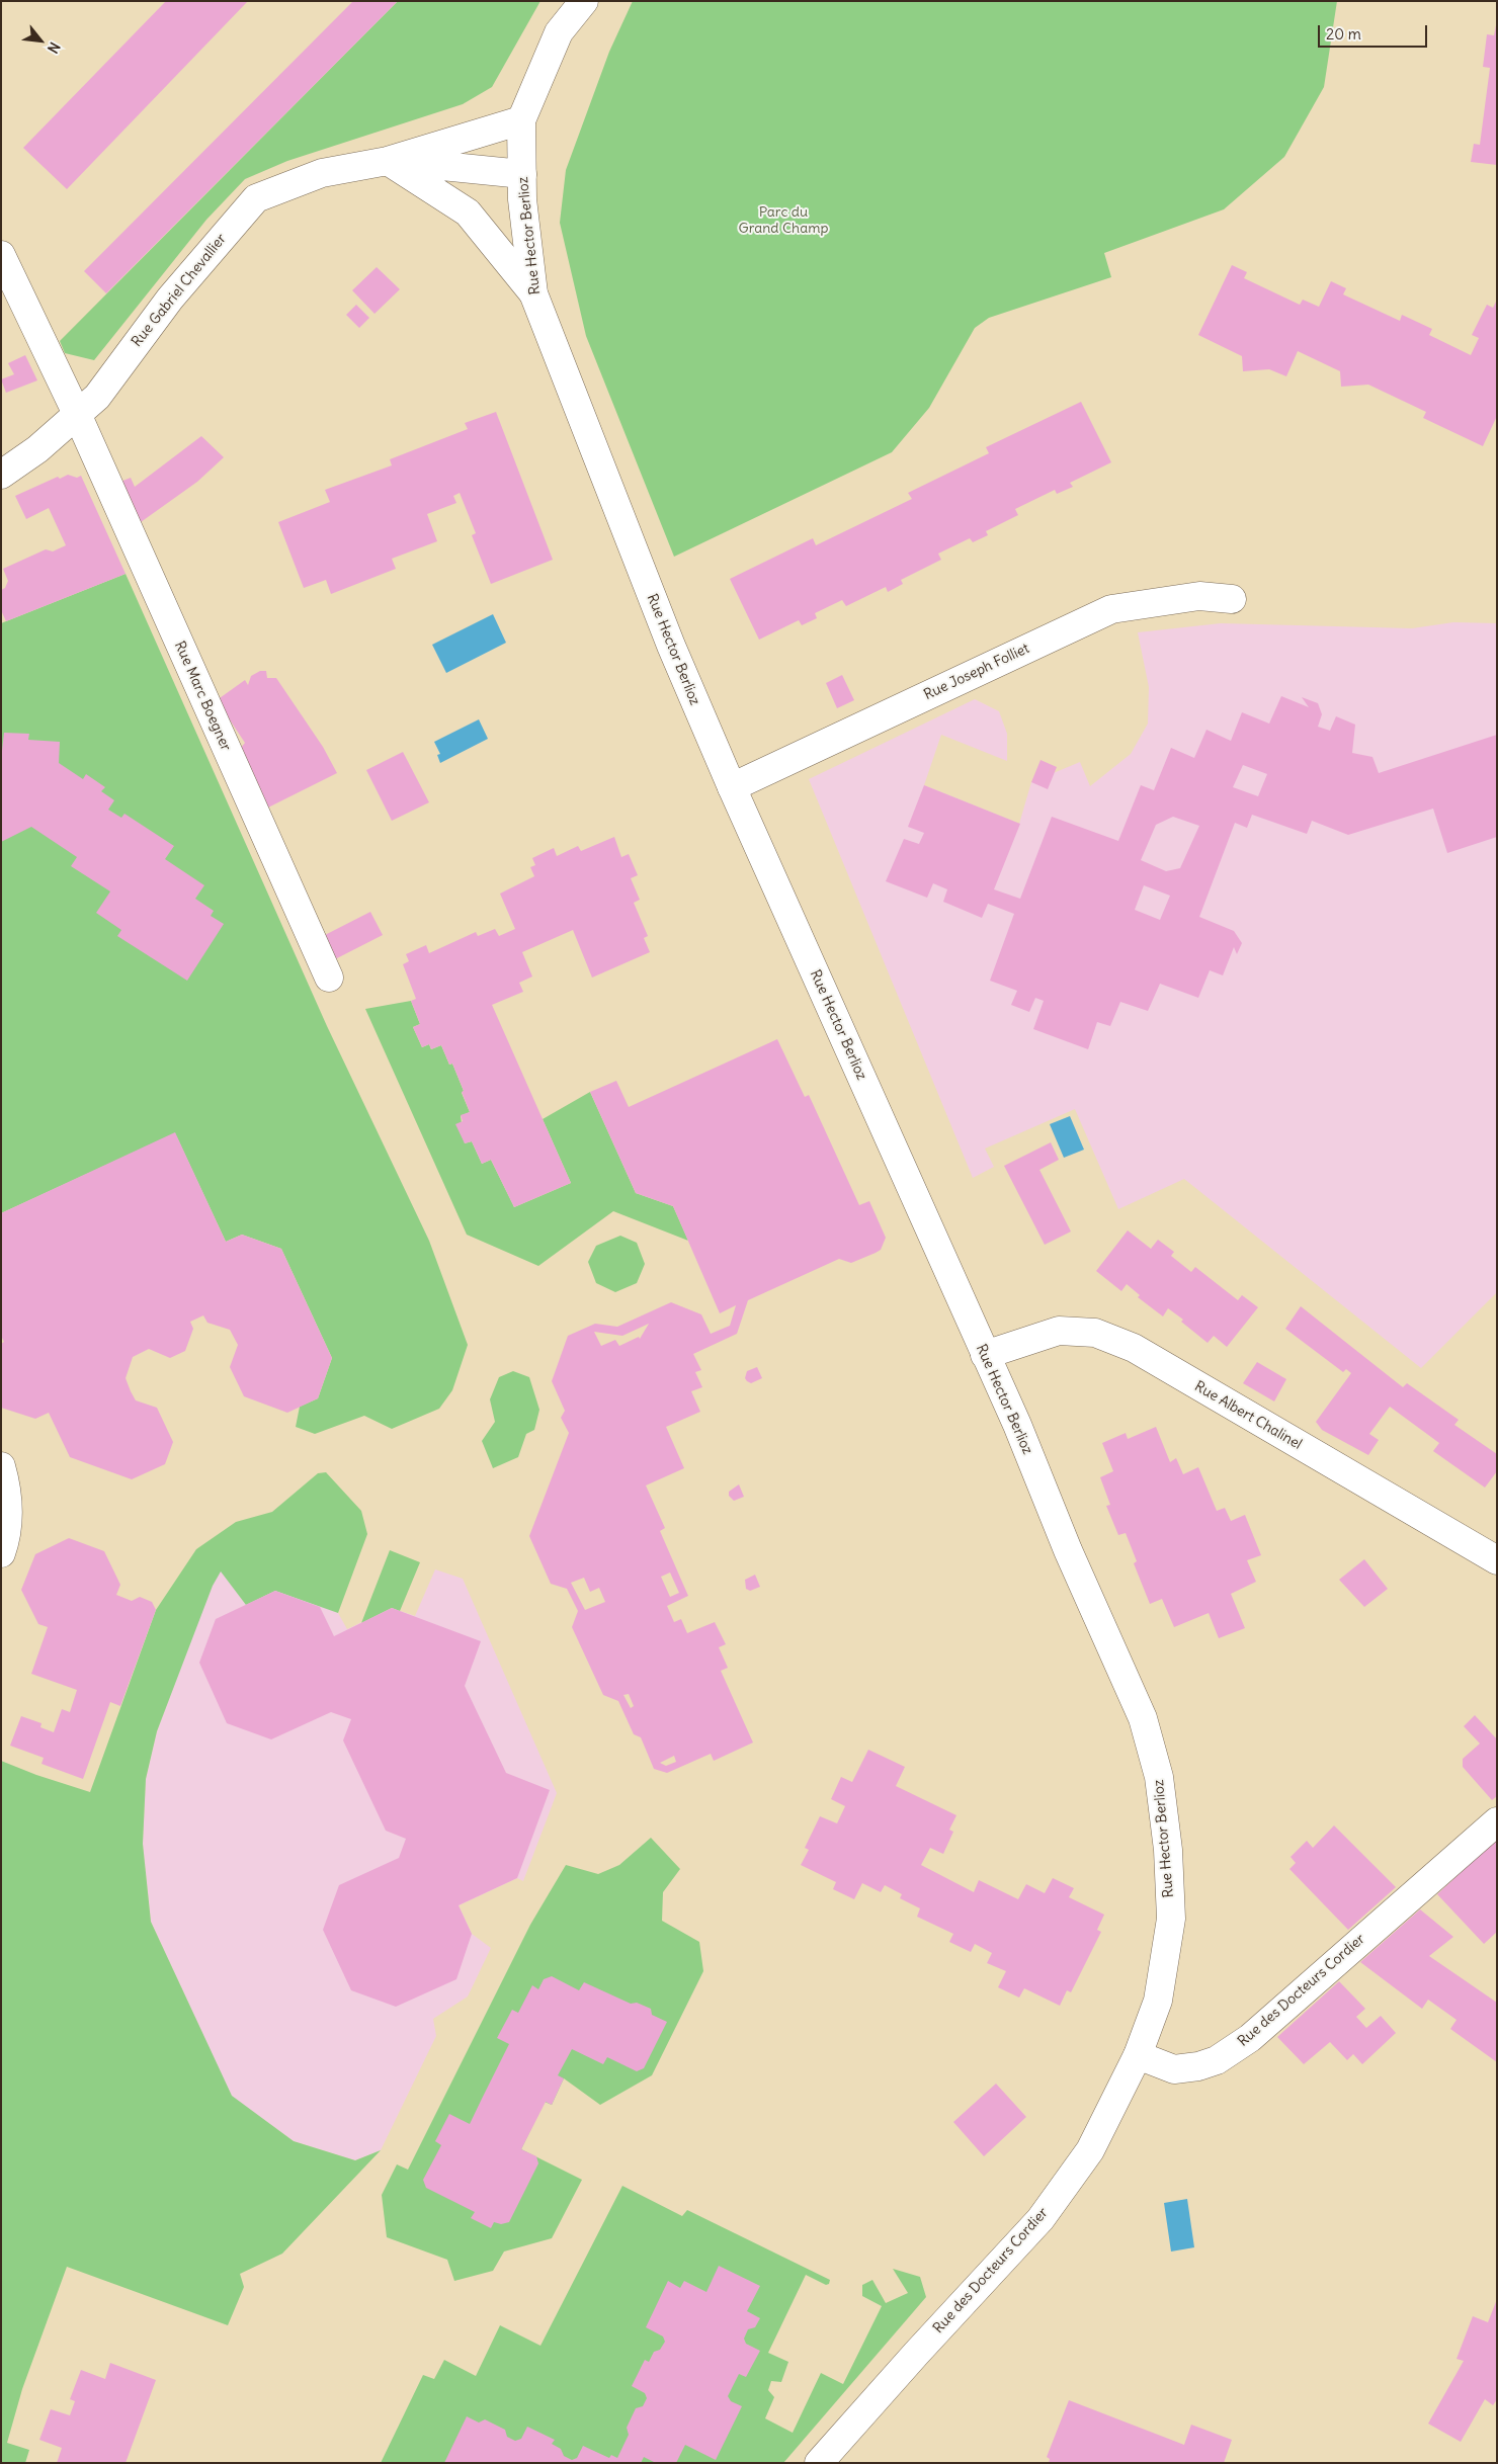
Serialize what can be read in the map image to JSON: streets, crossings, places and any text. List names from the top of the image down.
{
  "streets": {
    "street": [
      "Rue Hector Berlioz",
      "Rue Gabriel Chevallier",
      "Rue Joseph Folliet",
      "Rue Marc Boegner",
      "Rue Albert Chalinel",
      "Rue des Docteurs Cordier"
    ]
  },
  "crossings": [
    ["Rue Hector Berlioz", "Rue Gabriel Chevallier"],
    ["Rue Hector Berlioz", "Rue Joseph Folliet"],
    ["Rue Hector Berlioz", "Rue Albert Chalinel"],
    ["Rue Hector Berlioz", "Rue des Docteurs Cordier"],
    ["Rue Gabriel Chevallier", "Rue Marc Boegner"]
  ],
  "parks": ["Parc du Grand Champ"],
  "scale_bar": "20 m",
  "north": "bottom right"
}
